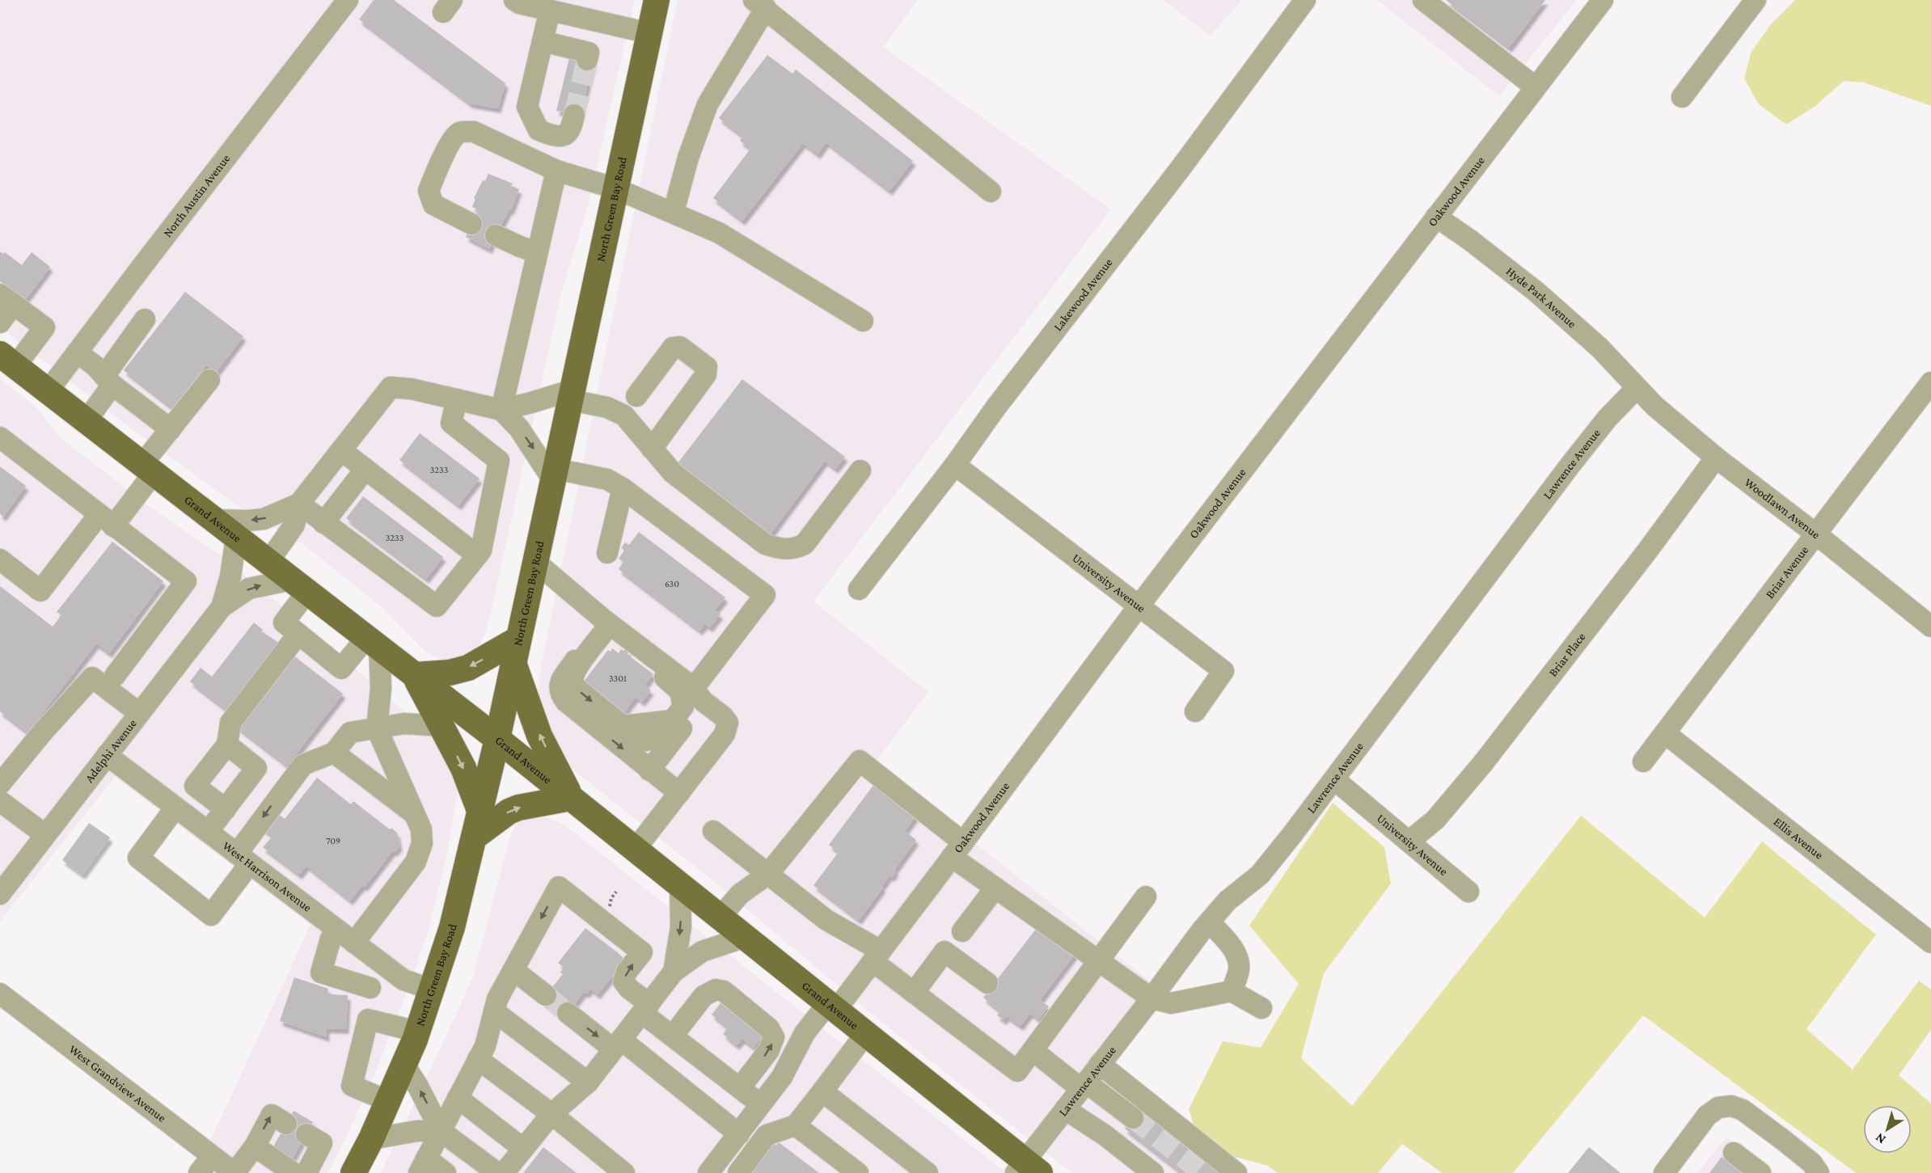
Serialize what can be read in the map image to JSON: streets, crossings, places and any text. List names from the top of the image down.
{
  "streets": {
    "main road": ["North Green Bay Road", "Grand Avenue"],
    "street": [
      "Oakwood Avenue",
      "North Austin Avenue",
      "Lakewood Avenue",
      "Hyde Park Avenue",
      "Lawrence Avenue",
      "Woodlawn Avenue",
      "Briar Avenue",
      "University Avenue",
      "Briar Place",
      "Adelphi Avenue",
      "Ellis Avenue",
      "West Harrison Avenue",
      "West Grandview Avenue"
    ]
  },
  "crossings": [
    ["Oakwood Avenue", "Hyde Park Avenue"],
    ["Oakwood Avenue", "Grand Avenue"],
    ["Oakwood Avenue", "University Avenue"],
    ["North Austin Avenue", "Grand Avenue"],
    ["North Green Bay Road", "Grand Avenue"],
    ["North Green Bay Road", "West Harrison Avenue"],
    ["Lakewood Avenue", "University Avenue"],
    ["Hyde Park Avenue", "Lawrence Avenue"],
    ["Hyde Park Avenue", "Woodlawn Avenue"],
    ["Lawrence Avenue", "Woodlawn Avenue"],
    ["Lawrence Avenue", "Grand Avenue"],
    ["Lawrence Avenue", "University Avenue"],
    ["Woodlawn Avenue", "Briar Avenue"],
    ["Woodlawn Avenue", "Briar Place"],
    ["Grand Avenue", "Adelphi Avenue"],
    ["Briar Avenue", "Ellis Avenue"],
    ["University Avenue", "Briar Place"],
    ["Adelphi Avenue", "West Harrison Avenue"]
  ],
  "house_numbers": [
    "3233",
    "3233",
    "630",
    "3301",
    "709"
  ],
  "north": "bottom left"
}
